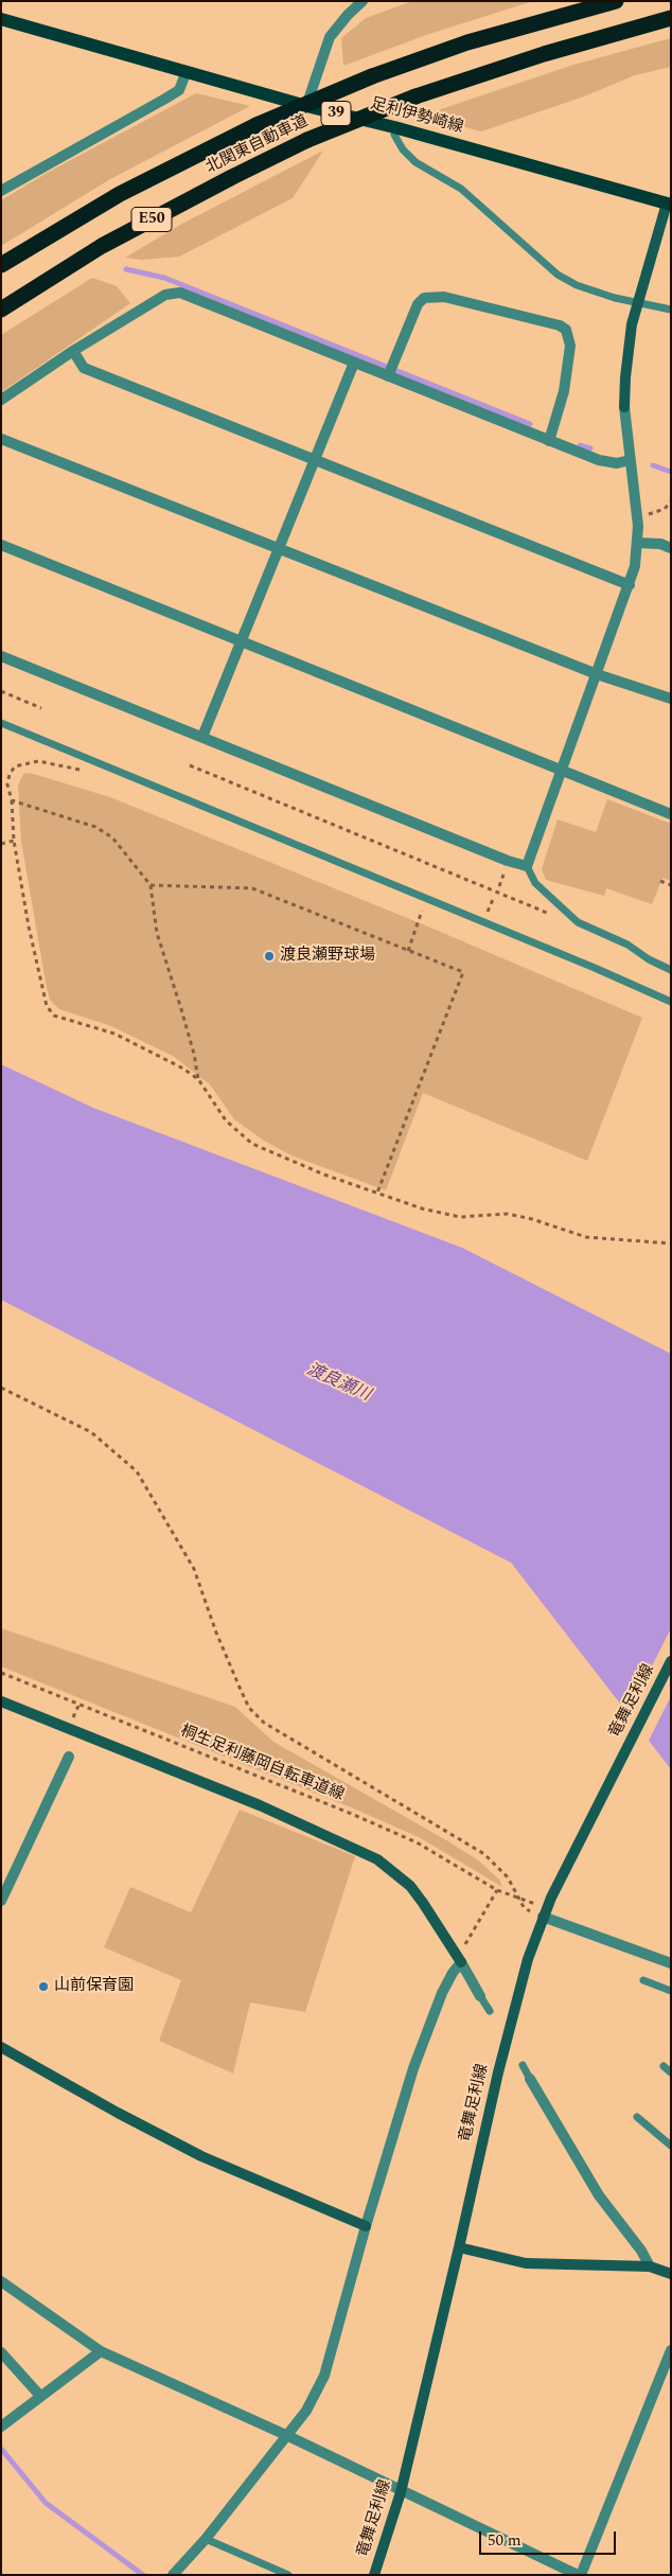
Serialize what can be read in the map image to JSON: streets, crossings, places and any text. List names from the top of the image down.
{
  "streets": {
    "highway": ["北関東自動車道", "E50"],
    "main road": ["39", "足利伊勢崎線"],
    "street": ["竜舞足利線"],
    "path": ["桐生足利藤岡自転車道線"]
  },
  "water": ["渡良瀬川"],
  "places": ["渡良瀬野球場", "山前保育園"],
  "scale_bar": "50 m"
}
